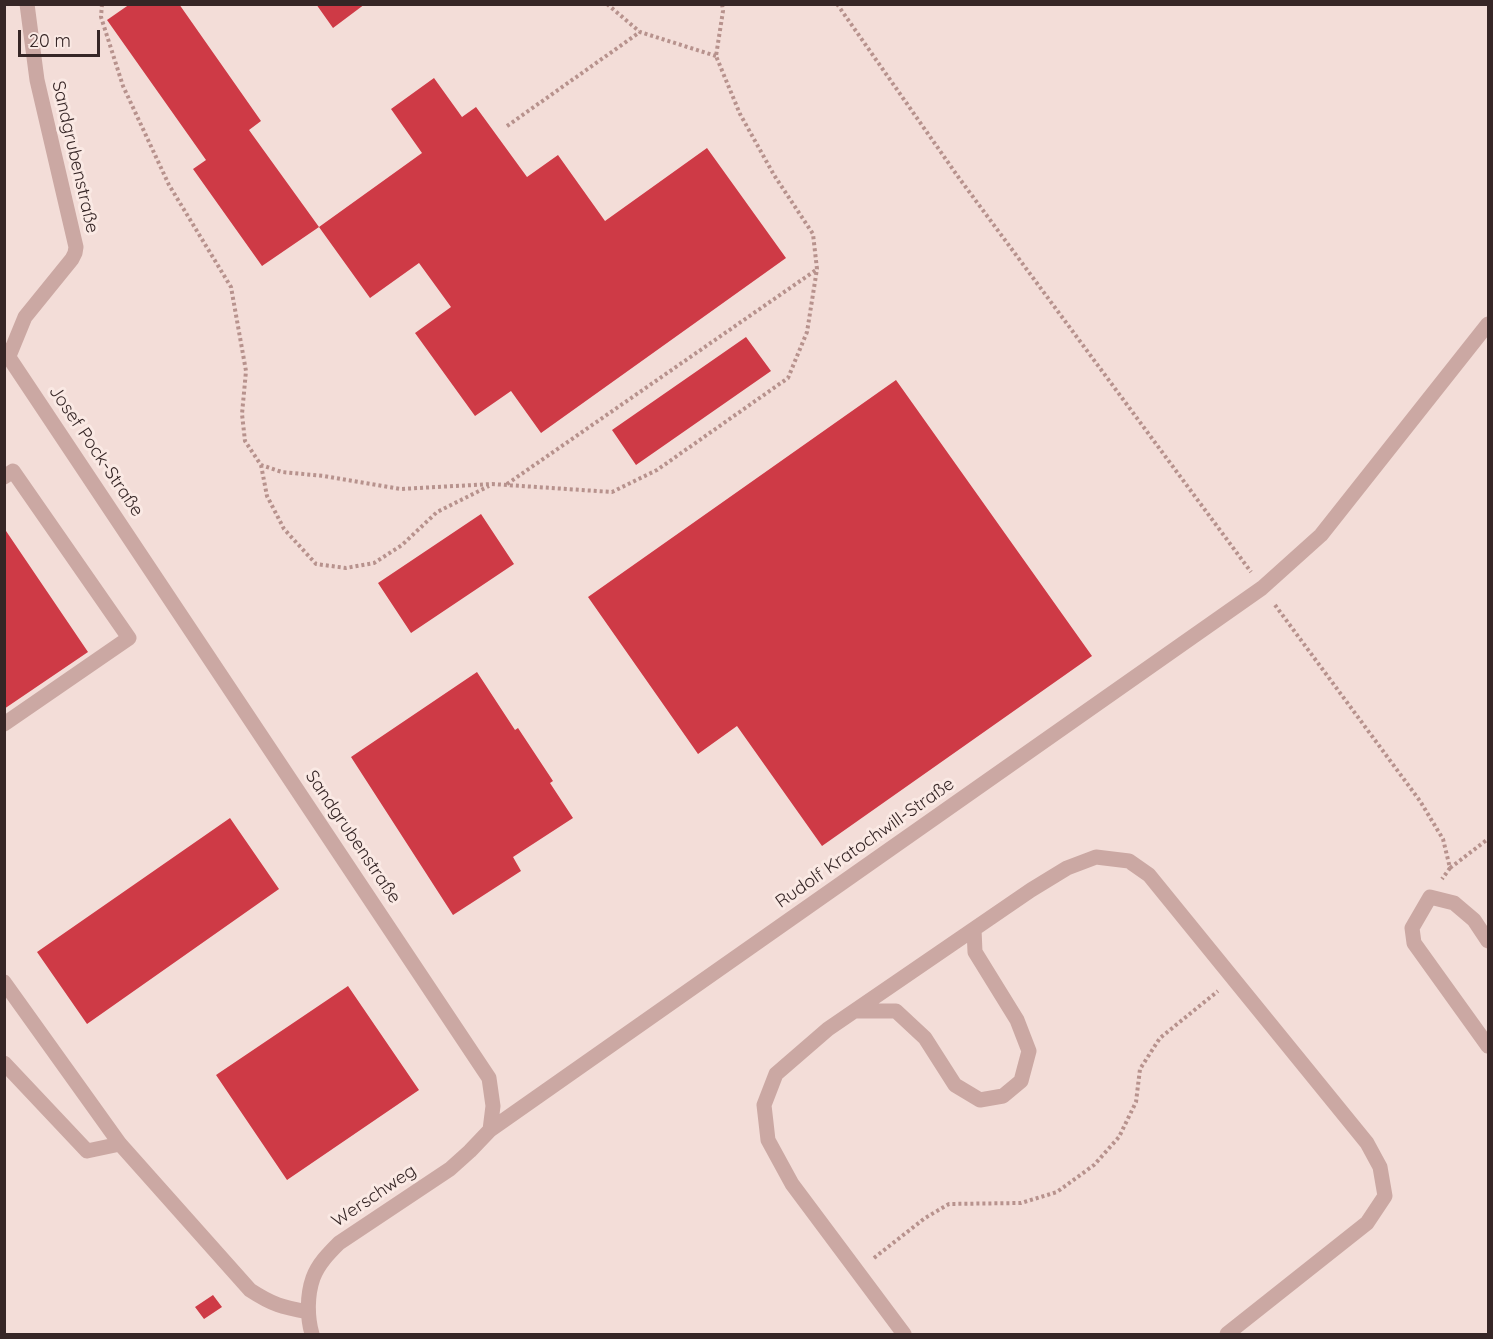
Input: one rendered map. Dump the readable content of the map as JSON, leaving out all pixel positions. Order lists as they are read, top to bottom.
{
  "streets": {
    "street": [
      "Sandgrubenstraße",
      "Josef Pock-Straße",
      "Rudolf Kratochwill-Straße",
      "Werschweg"
    ]
  },
  "crossings": [
    ["Sandgrubenstraße", "Josef Pock-Straße"],
    ["Sandgrubenstraße", "Rudolf Kratochwill-Straße"],
    ["Sandgrubenstraße", "Werschweg"],
    ["Rudolf Kratochwill-Straße", "Werschweg"]
  ],
  "scale_bar": "20 m"
}
